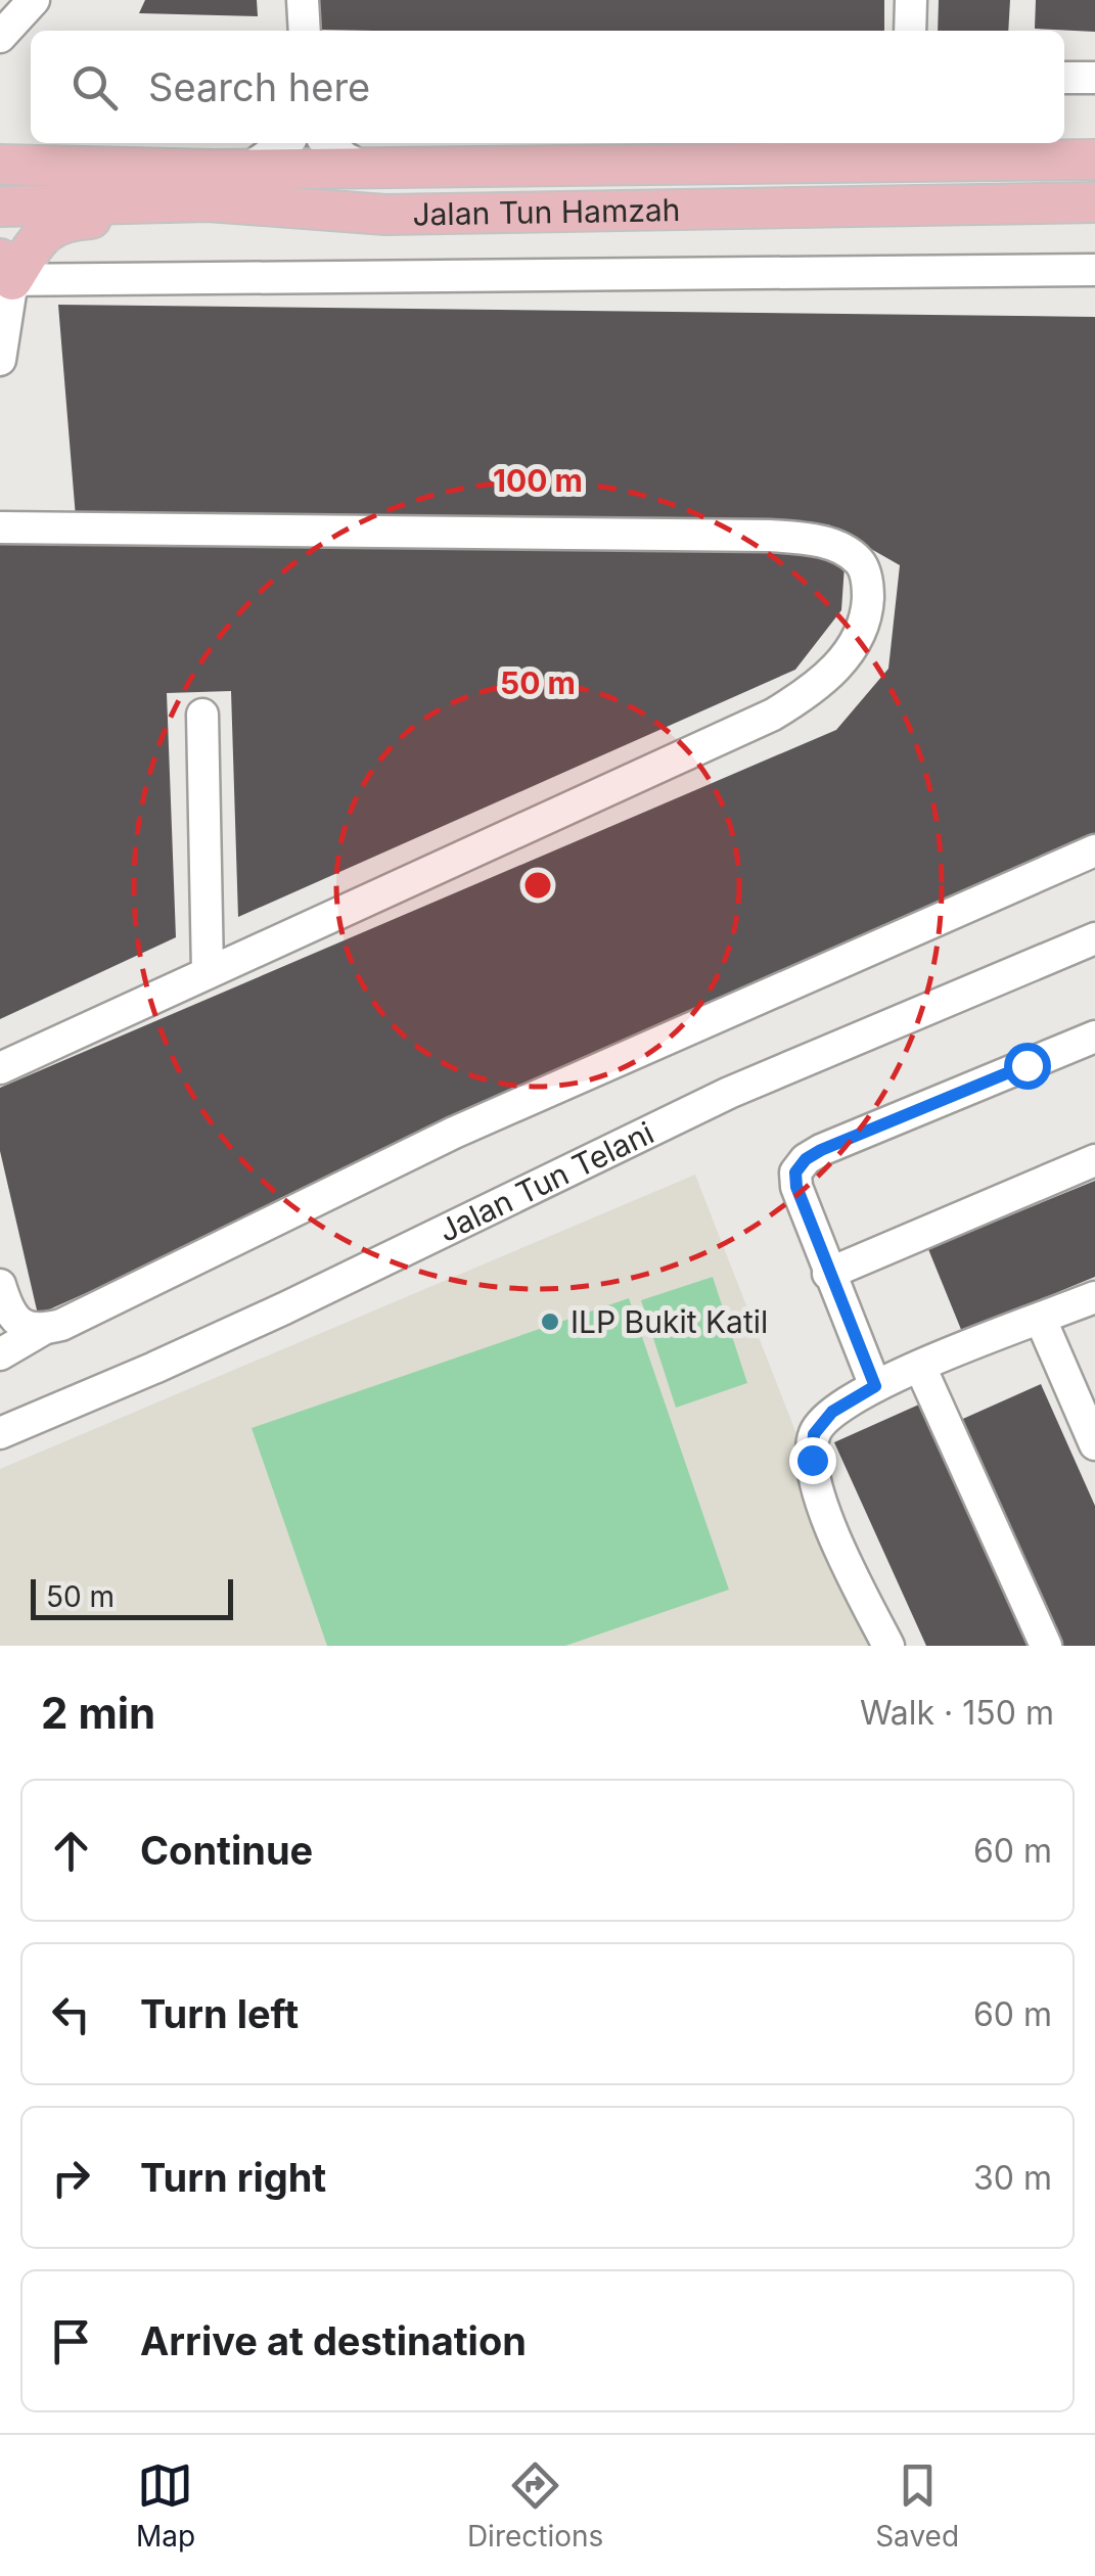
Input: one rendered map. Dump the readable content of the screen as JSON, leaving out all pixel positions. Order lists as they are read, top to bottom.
{
  "streets": {
    "main road": ["Jalan Tun Hamzah"],
    "street": ["Jalan Tun Telani"]
  },
  "places": ["ILP Bukit Katil"],
  "scale_bar": "50 m",
  "page": {
    "search": "Search here",
    "scale": "50 m",
    "heading": ["2 min", "Walk · 150 m"],
    "list": [
      ["Continue", "60 m"],
      ["Turn left", "60 m"],
      ["Turn right", "30 m"],
      "Arrive at destination"
    ],
    "nav": ["Map", "Directions", "Saved"]
  },
  "rings": ["100 m", "50 m"]
}
